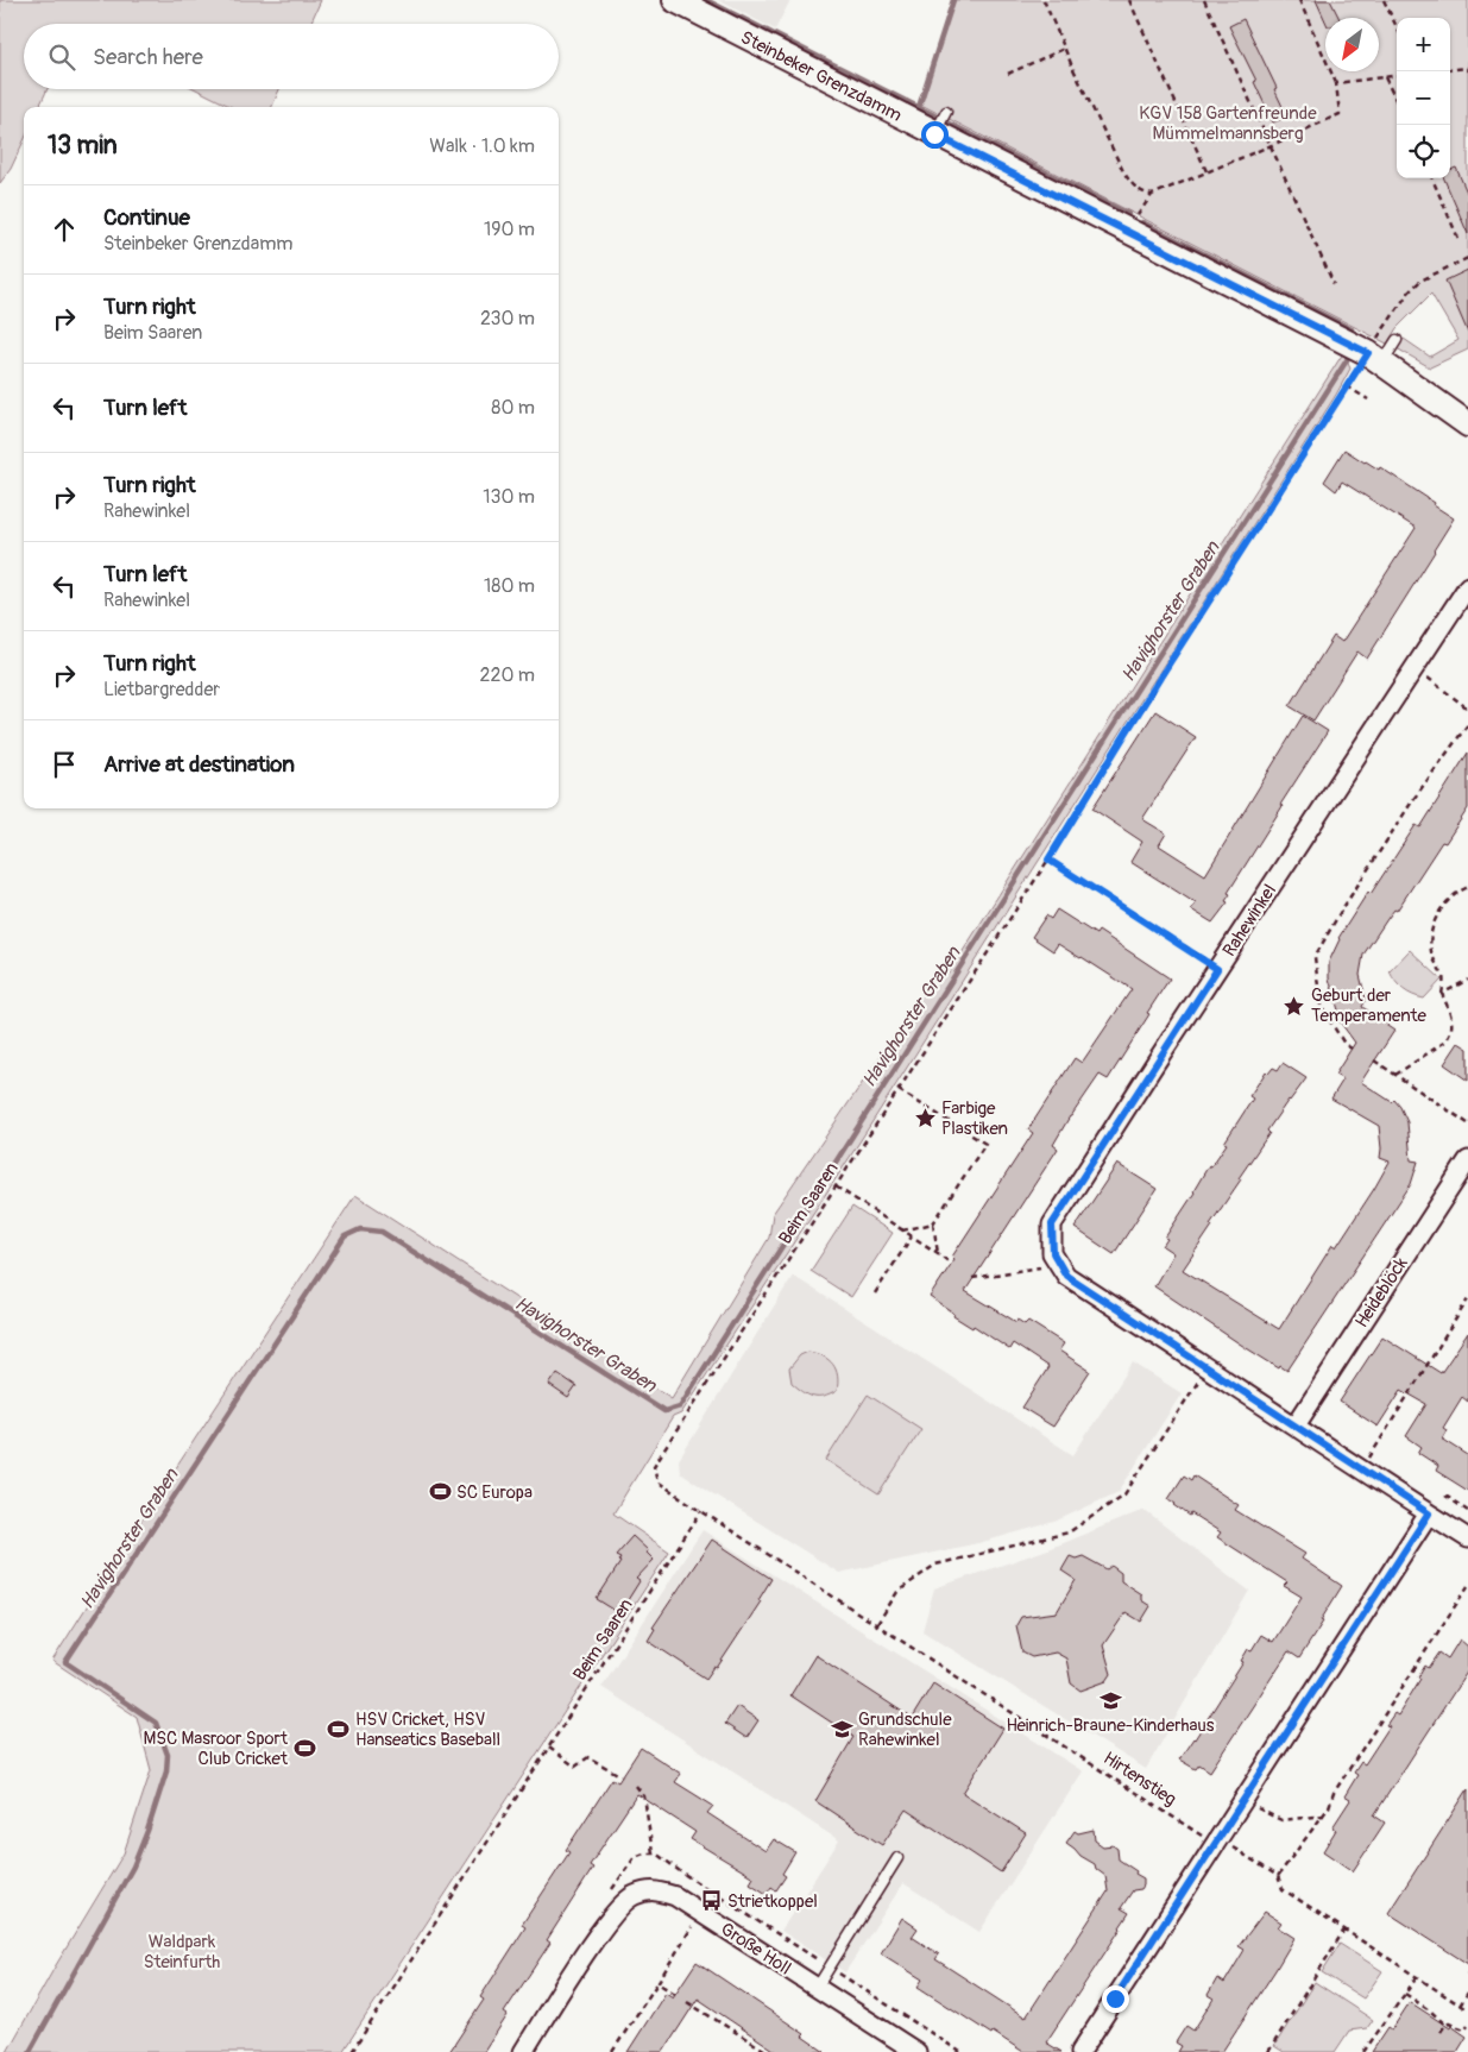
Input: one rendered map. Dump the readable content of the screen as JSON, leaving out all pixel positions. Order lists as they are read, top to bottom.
{
  "streets": {
    "street": [
      "Steinbeker Grenzdamm",
      "Rahewinkel",
      "Heideblöck",
      "Große Holl"
    ],
    "path": ["Beim Saaren", "Hirtenstieg"]
  },
  "crossings": [
    ["Steinbeker Grenzdamm", "Beim Saaren"],
    ["Beim Saaren", "Hirtenstieg"]
  ],
  "water": ["Havighorster Graben"],
  "parks": ["KGV 158 Gartenfreunde Mümmelmannsberg", "Waldpark Steinfurth"],
  "places": {
    "place": ["Geburt der Temperamente", "Farbige Plastiken"],
    "sports": ["SC Europa", "HSV Cricket, HSV Hanseatics Baseball", "MSC Masroor Sport Club Cricket"],
    "school or university": ["Heinrich-Braune-Kinderhaus", "Grundschule Rahewinkel"],
    "bus stop": ["Strietkoppel"]
  },
  "north": "bottom left",
  "page": {
    "map_buttons": ["+", "−"],
    "search": "Search here",
    "heading": ["13 min", "Walk · 1.0 km"],
    "list": [
      ["Continue", "Steinbeker Grenzdamm", "190 m"],
      ["Turn right", "Beim Saaren", "230 m"],
      ["Turn left", "80 m"],
      ["Turn right", "Rahewinkel", "130 m"],
      ["Turn left", "Rahewinkel", "180 m"],
      ["Turn right", "Lietbargredder", "220 m"],
      "Arrive at destination"
    ]
  }
}
